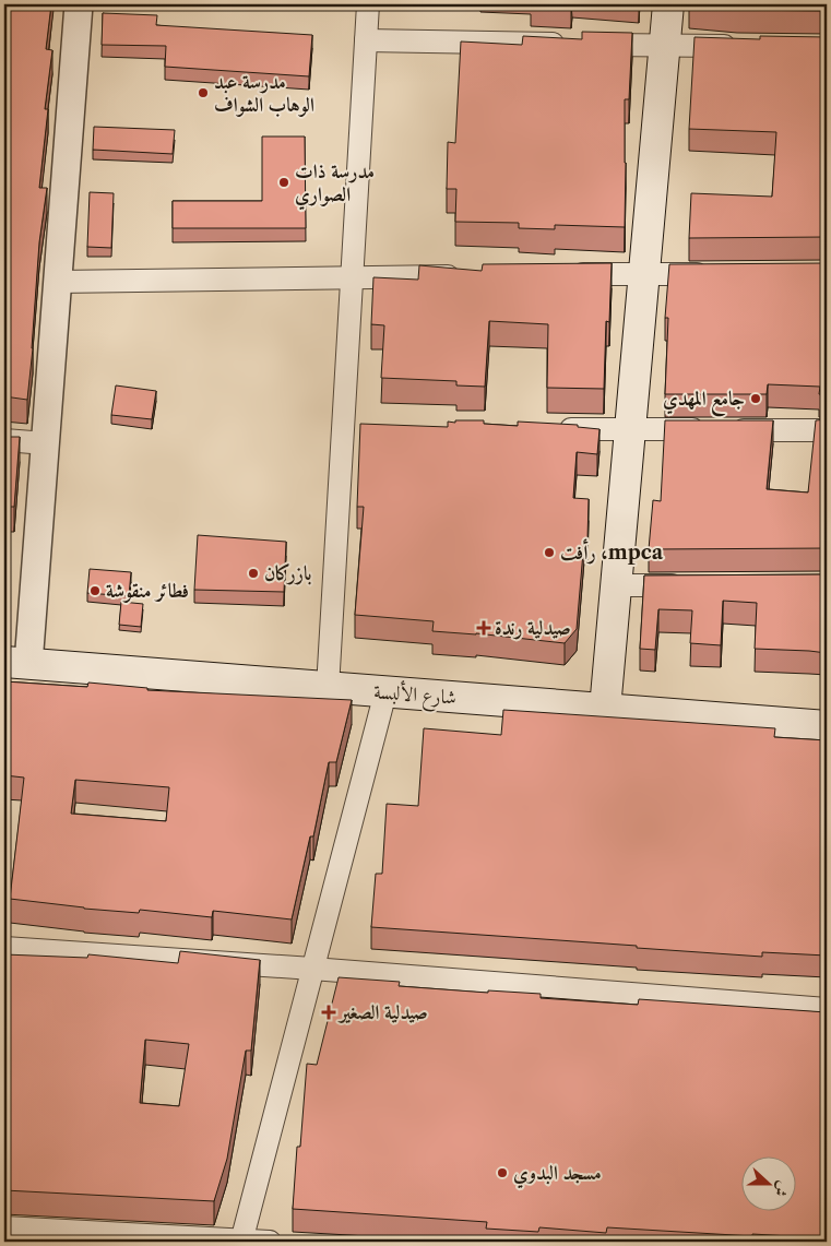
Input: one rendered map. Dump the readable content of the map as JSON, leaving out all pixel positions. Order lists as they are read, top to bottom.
{
  "streets": {
    "main road": ["شارع الألبسة"]
  },
  "places": {
    "other": [
      "مدرسة عبد الوهاب الشواف",
      "مدرسة ذات الصواري",
      "جامع المهدي",
      "رأفت ،mpca",
      "بازركان",
      "فطائر منقوشة",
      "مسجد البدوي"
    ],
    "health": ["صيدلية رندة", "صيدلية الصغير"]
  },
  "north": "right"
}
